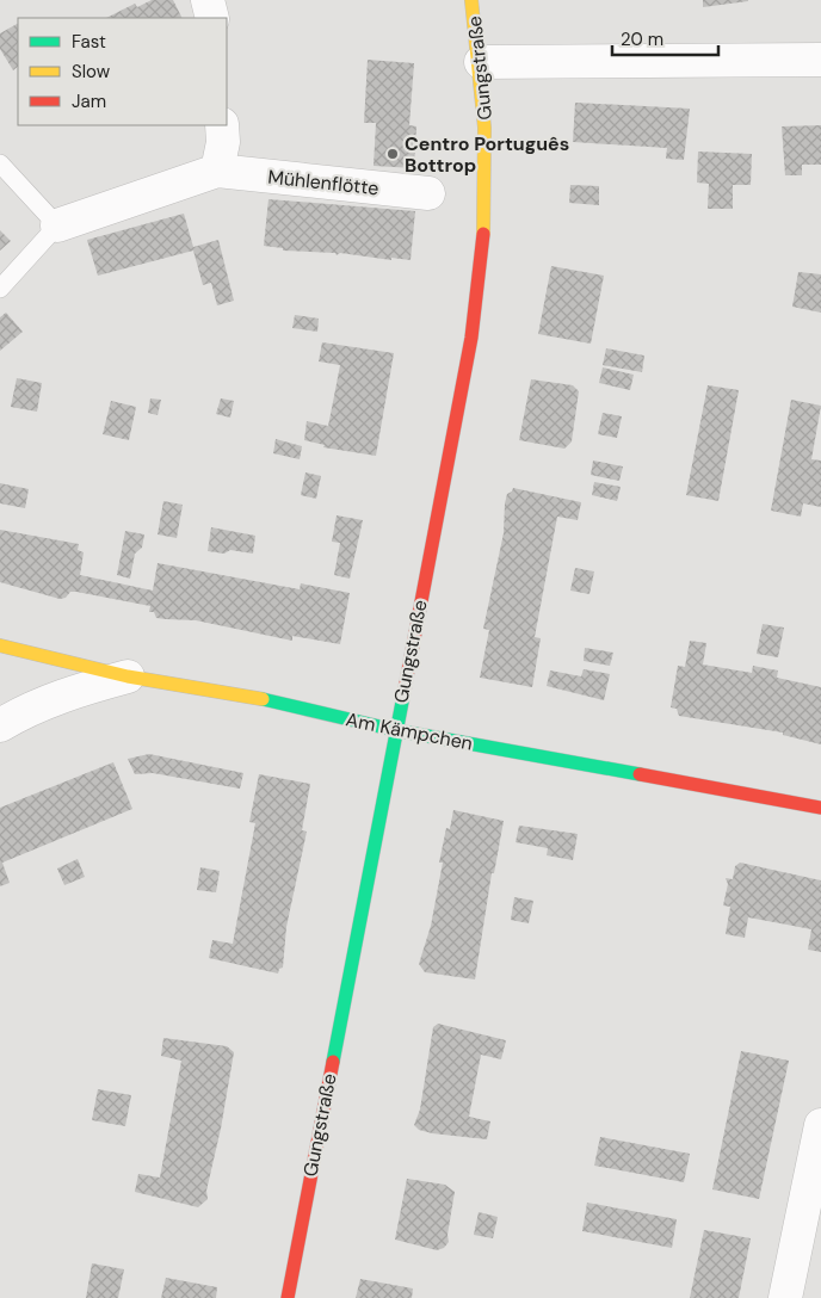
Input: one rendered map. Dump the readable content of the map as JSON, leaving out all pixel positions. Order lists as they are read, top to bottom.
{
  "streets": {
    "street": ["Gungstraße", "Mühlenflötte", "Am Kämpchen"]
  },
  "crossings": [
    ["Gungstraße", "Am Kämpchen"]
  ],
  "places": ["Centro Português Bottrop"],
  "legend": ["Fast", "Slow", "Jam"],
  "scale_bar": "20 m"
}
